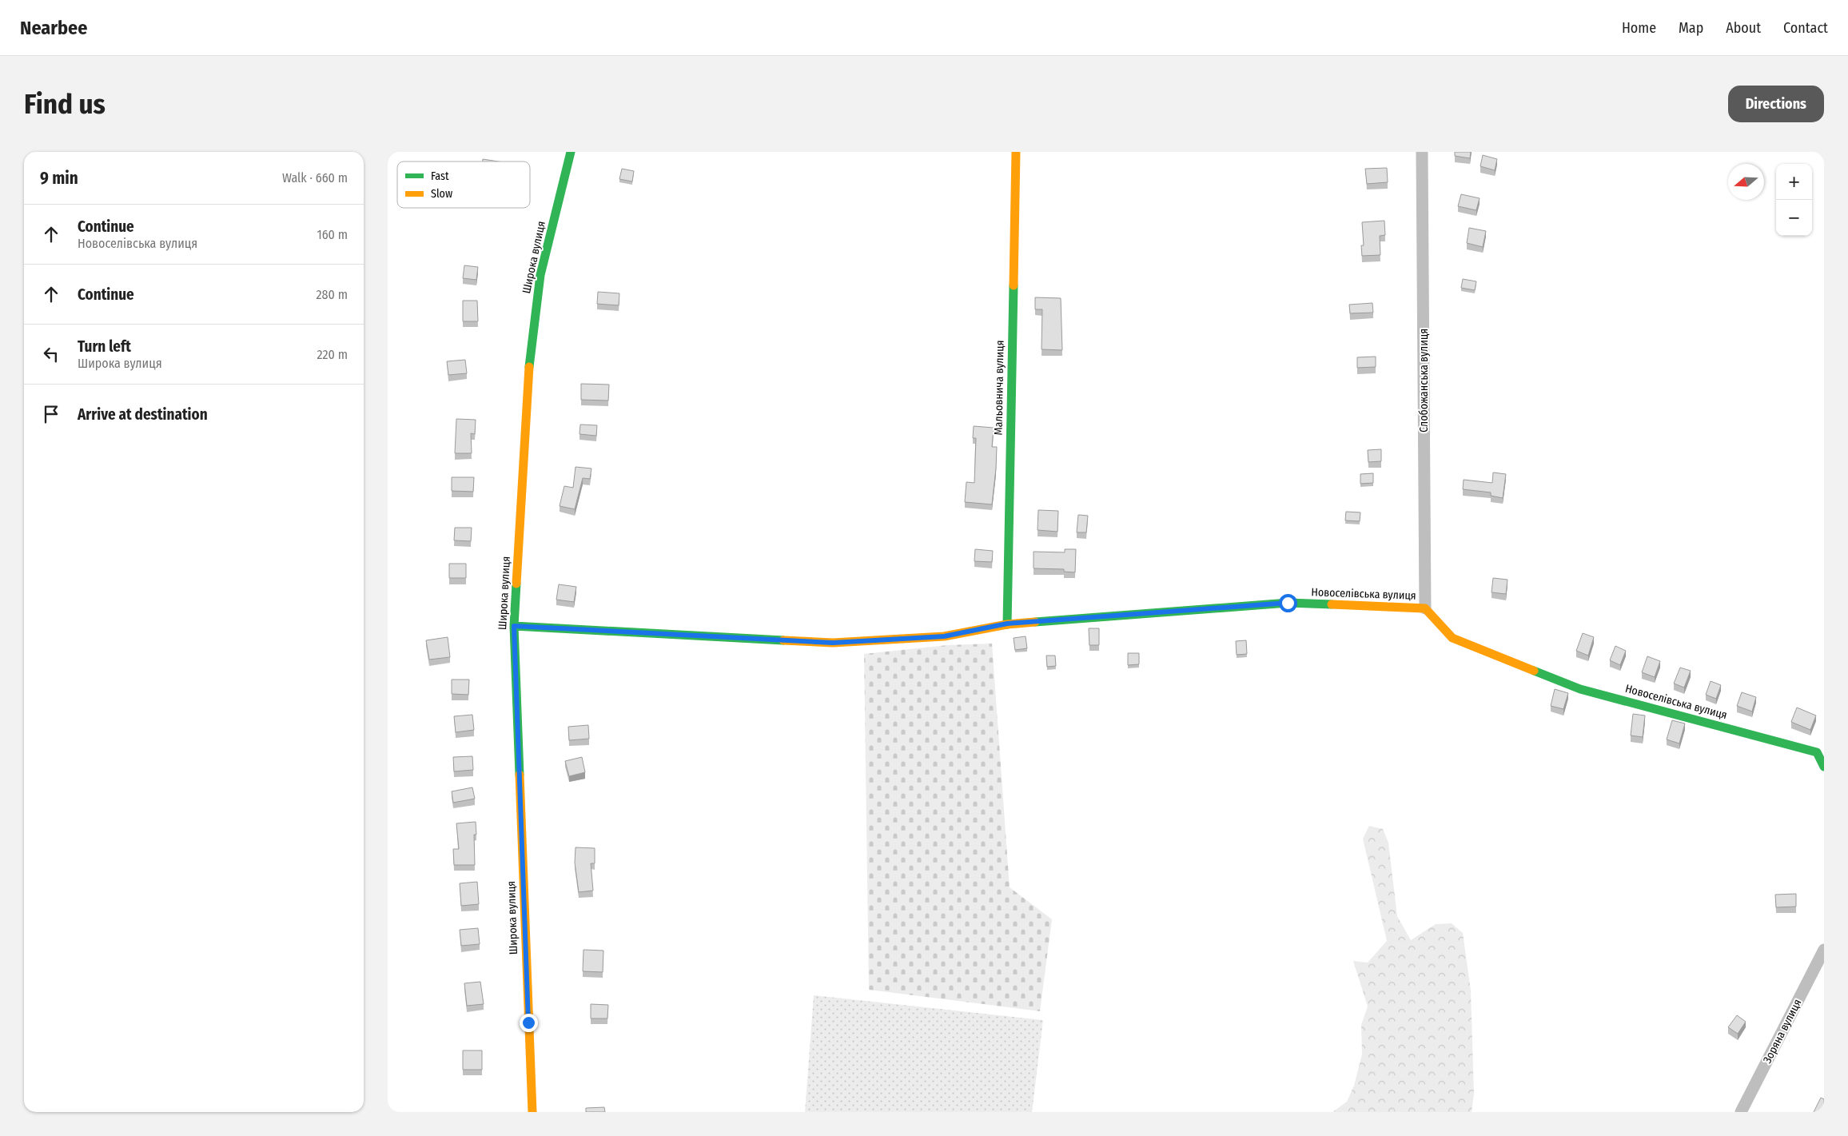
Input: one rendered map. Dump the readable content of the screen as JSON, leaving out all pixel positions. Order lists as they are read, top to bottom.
{
  "streets": {
    "street": [
      "Широка вулиця",
      "Слобожанська вулиця",
      "Мальовнича вулиця",
      "Новоселівська вулиця",
      "Зоряна вулиця"
    ]
  },
  "crossings": [
    ["Широка вулиця", "Новоселівська вулиця"],
    ["Слобожанська вулиця", "Новоселівська вулиця"],
    ["Мальовнича вулиця", "Новоселівська вулиця"]
  ],
  "legend": ["Fast", "Slow"],
  "north": "left",
  "page": {
    "header": "Nearbee",
    "nav": [
      "Home",
      "Map",
      "About",
      "Contact"
    ],
    "buttons": "Directions",
    "title": "Find us",
    "heading": ["9 min", "Walk · 660 m"],
    "map_buttons": ["+", "−"],
    "list": [
      ["Continue", "Новоселівська вулиця", "160 m"],
      ["Continue", "280 m"],
      ["Turn left", "Широка вулиця", "220 m"],
      "Arrive at destination"
    ]
  }
}
